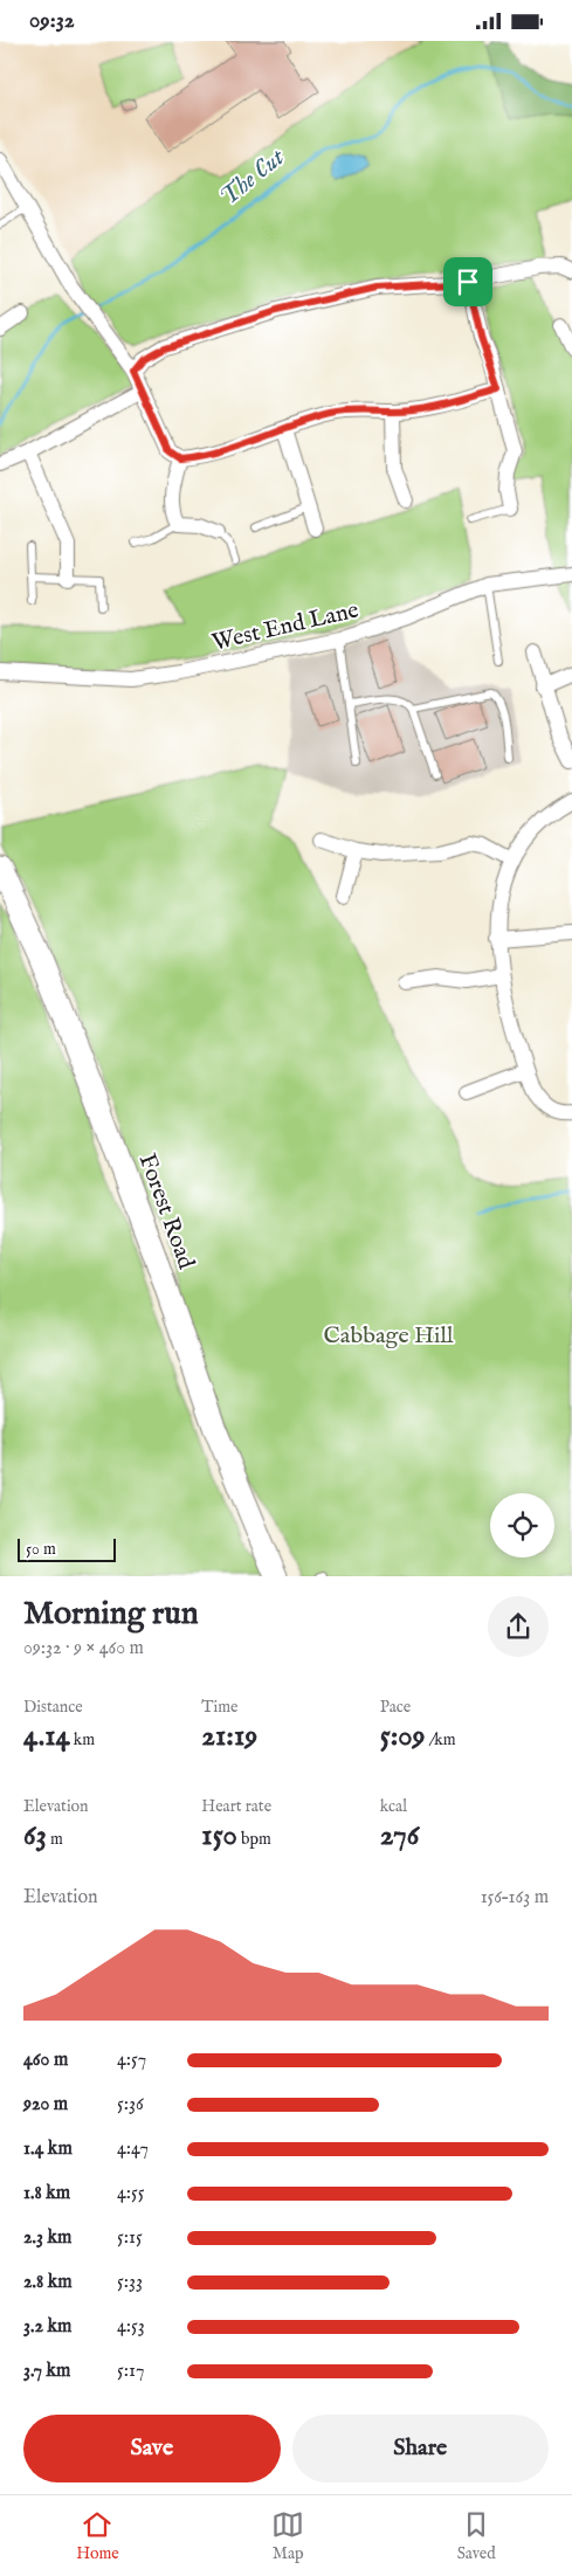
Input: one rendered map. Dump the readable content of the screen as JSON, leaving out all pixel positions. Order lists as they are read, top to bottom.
{
  "streets": {
    "main road": ["Forest Road"],
    "street": ["West End Lane"]
  },
  "water": ["The Cut"],
  "parks": ["Cabbage Hill"],
  "scale_bar": "50 m",
  "page": {
    "status": "09:32",
    "scale": "50 m",
    "heading": ["Morning run", "09:32 · 9 × 460 m"],
    "stats": [
      ["Distance", "4.14 km"],
      ["Time", "21:19"],
      ["Pace", "5:09 /km"],
      ["Elevation", "63 m"],
      ["Heart rate", "150 bpm"],
      ["kcal", "276"]
    ],
    "chart": ["Elevation", "156–163 m"],
    "list": [
      {
        "name": "460 m",
        "note": "4:57"
      },
      {
        "name": "920 m",
        "note": "5:36"
      },
      {
        "name": "1.4 km",
        "note": "4:47"
      },
      {
        "name": "1.8 km",
        "note": "4:55"
      },
      {
        "name": "2.3 km",
        "note": "5:15"
      },
      {
        "name": "2.8 km",
        "note": "5:33"
      },
      {
        "name": "3.2 km",
        "note": "4:53"
      },
      {
        "name": "3.7 km",
        "note": "5:17"
      }
    ],
    "buttons": ["Save", "Share"],
    "tabs": ["Home", "Map", "Saved"]
  }
}
